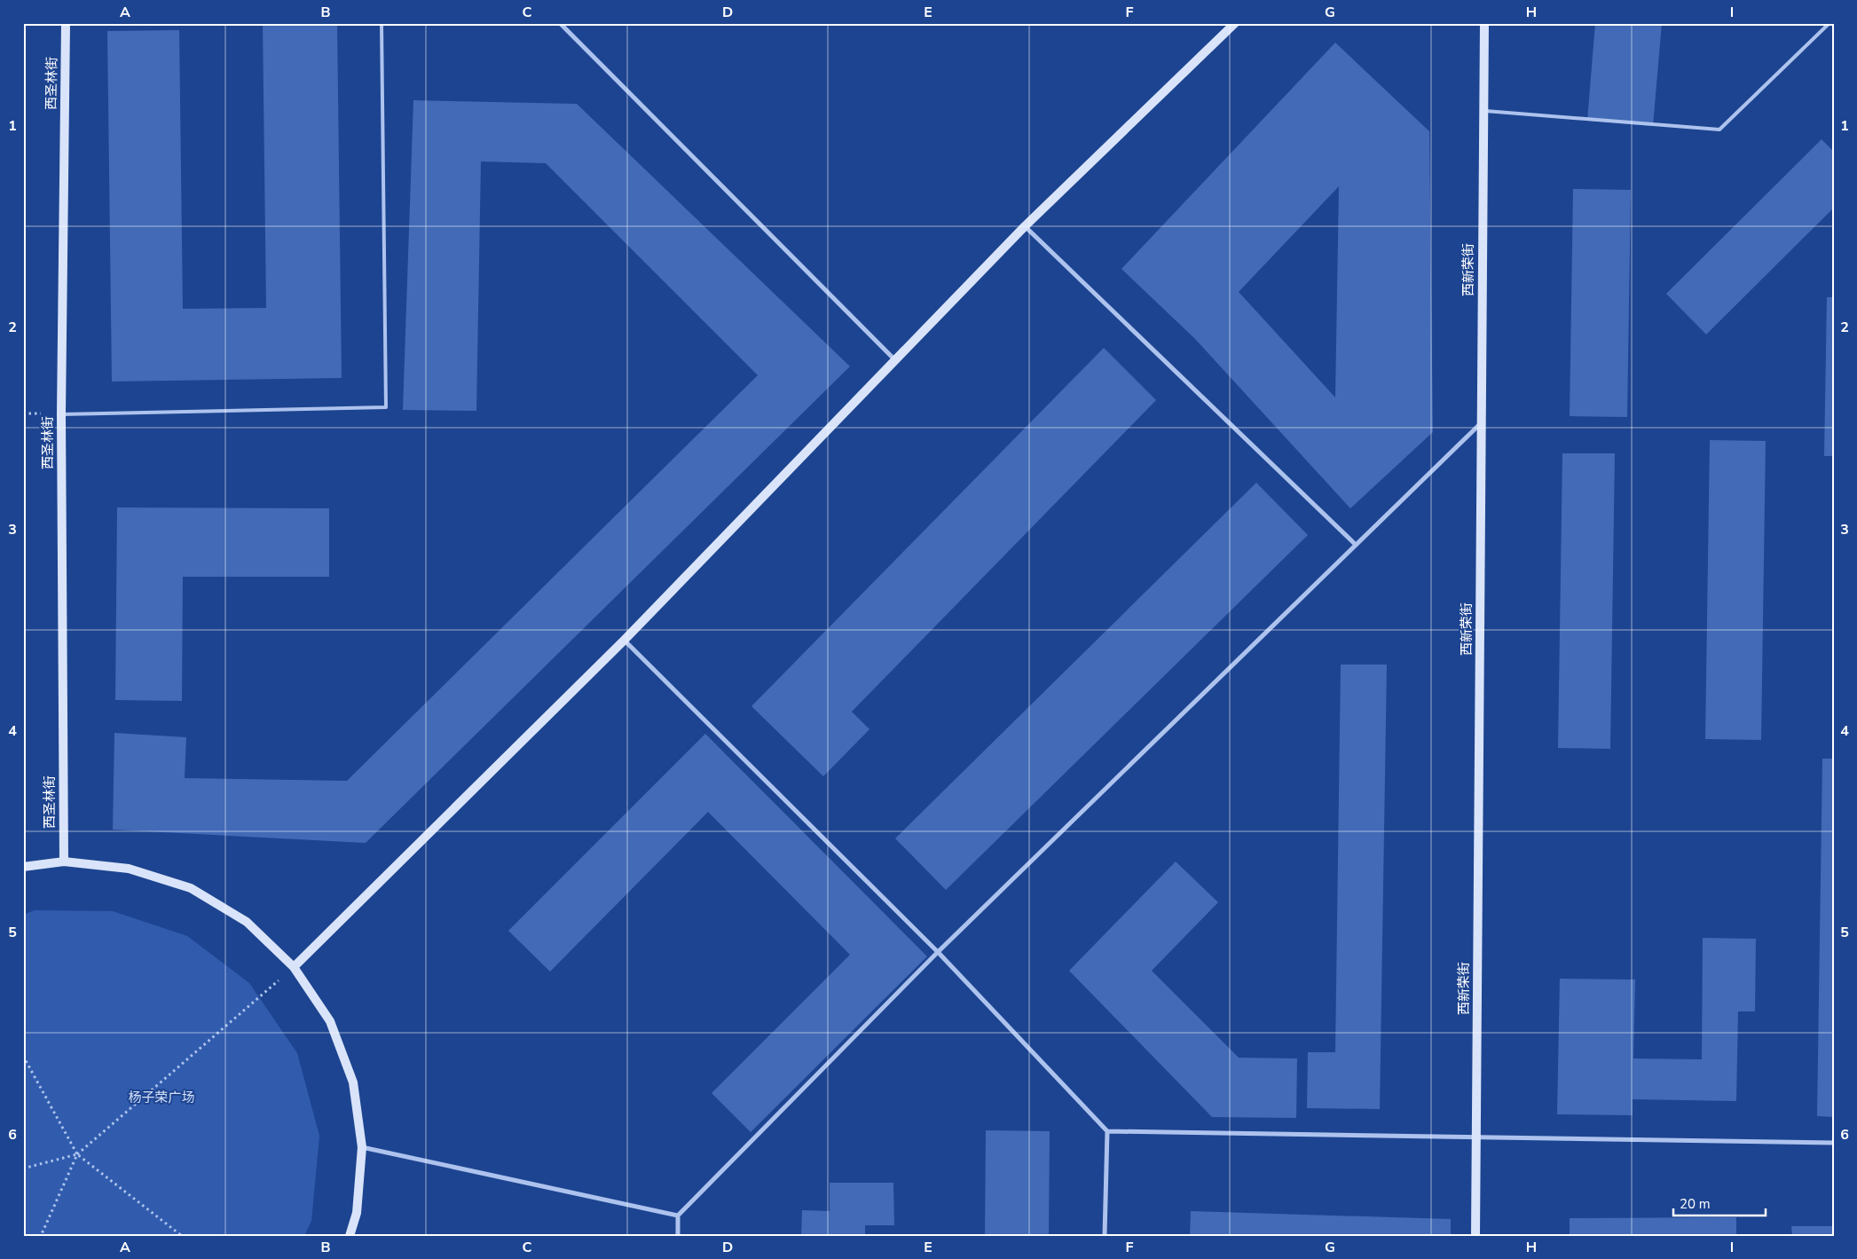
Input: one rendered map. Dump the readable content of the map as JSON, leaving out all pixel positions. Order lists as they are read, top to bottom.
{
  "streets": {
    "street": ["西圣林街", "西新荣街"]
  },
  "parks": ["杨子荣广场"],
  "scale_bar": "20 m",
  "grid": {
    "columns": [
      "A",
      "B",
      "C",
      "D",
      "E",
      "F",
      "G",
      "H",
      "I"
    ],
    "rows": [
      "1",
      "2",
      "3",
      "4",
      "5",
      "6"
    ]
  }
}
